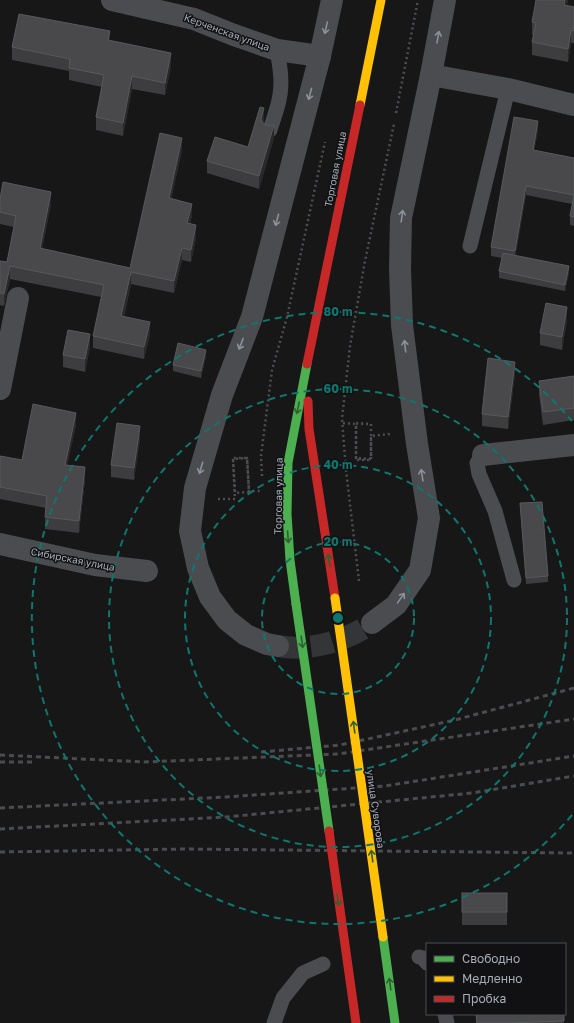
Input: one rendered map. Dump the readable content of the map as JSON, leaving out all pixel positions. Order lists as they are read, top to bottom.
{
  "streets": {
    "main road": ["Торговая улица", "улица Суворова"],
    "street": ["Керченская улица", "Сибирская улица"]
  },
  "crossings": [
    ["Торговая улица", "улица Суворова"]
  ],
  "one_way": ["улица Суворова"],
  "legend": ["Свободно", "Медленно", "Пробка"],
  "rings": [
    "80 m",
    "60 m",
    "40 m",
    "20 m"
  ]
}
